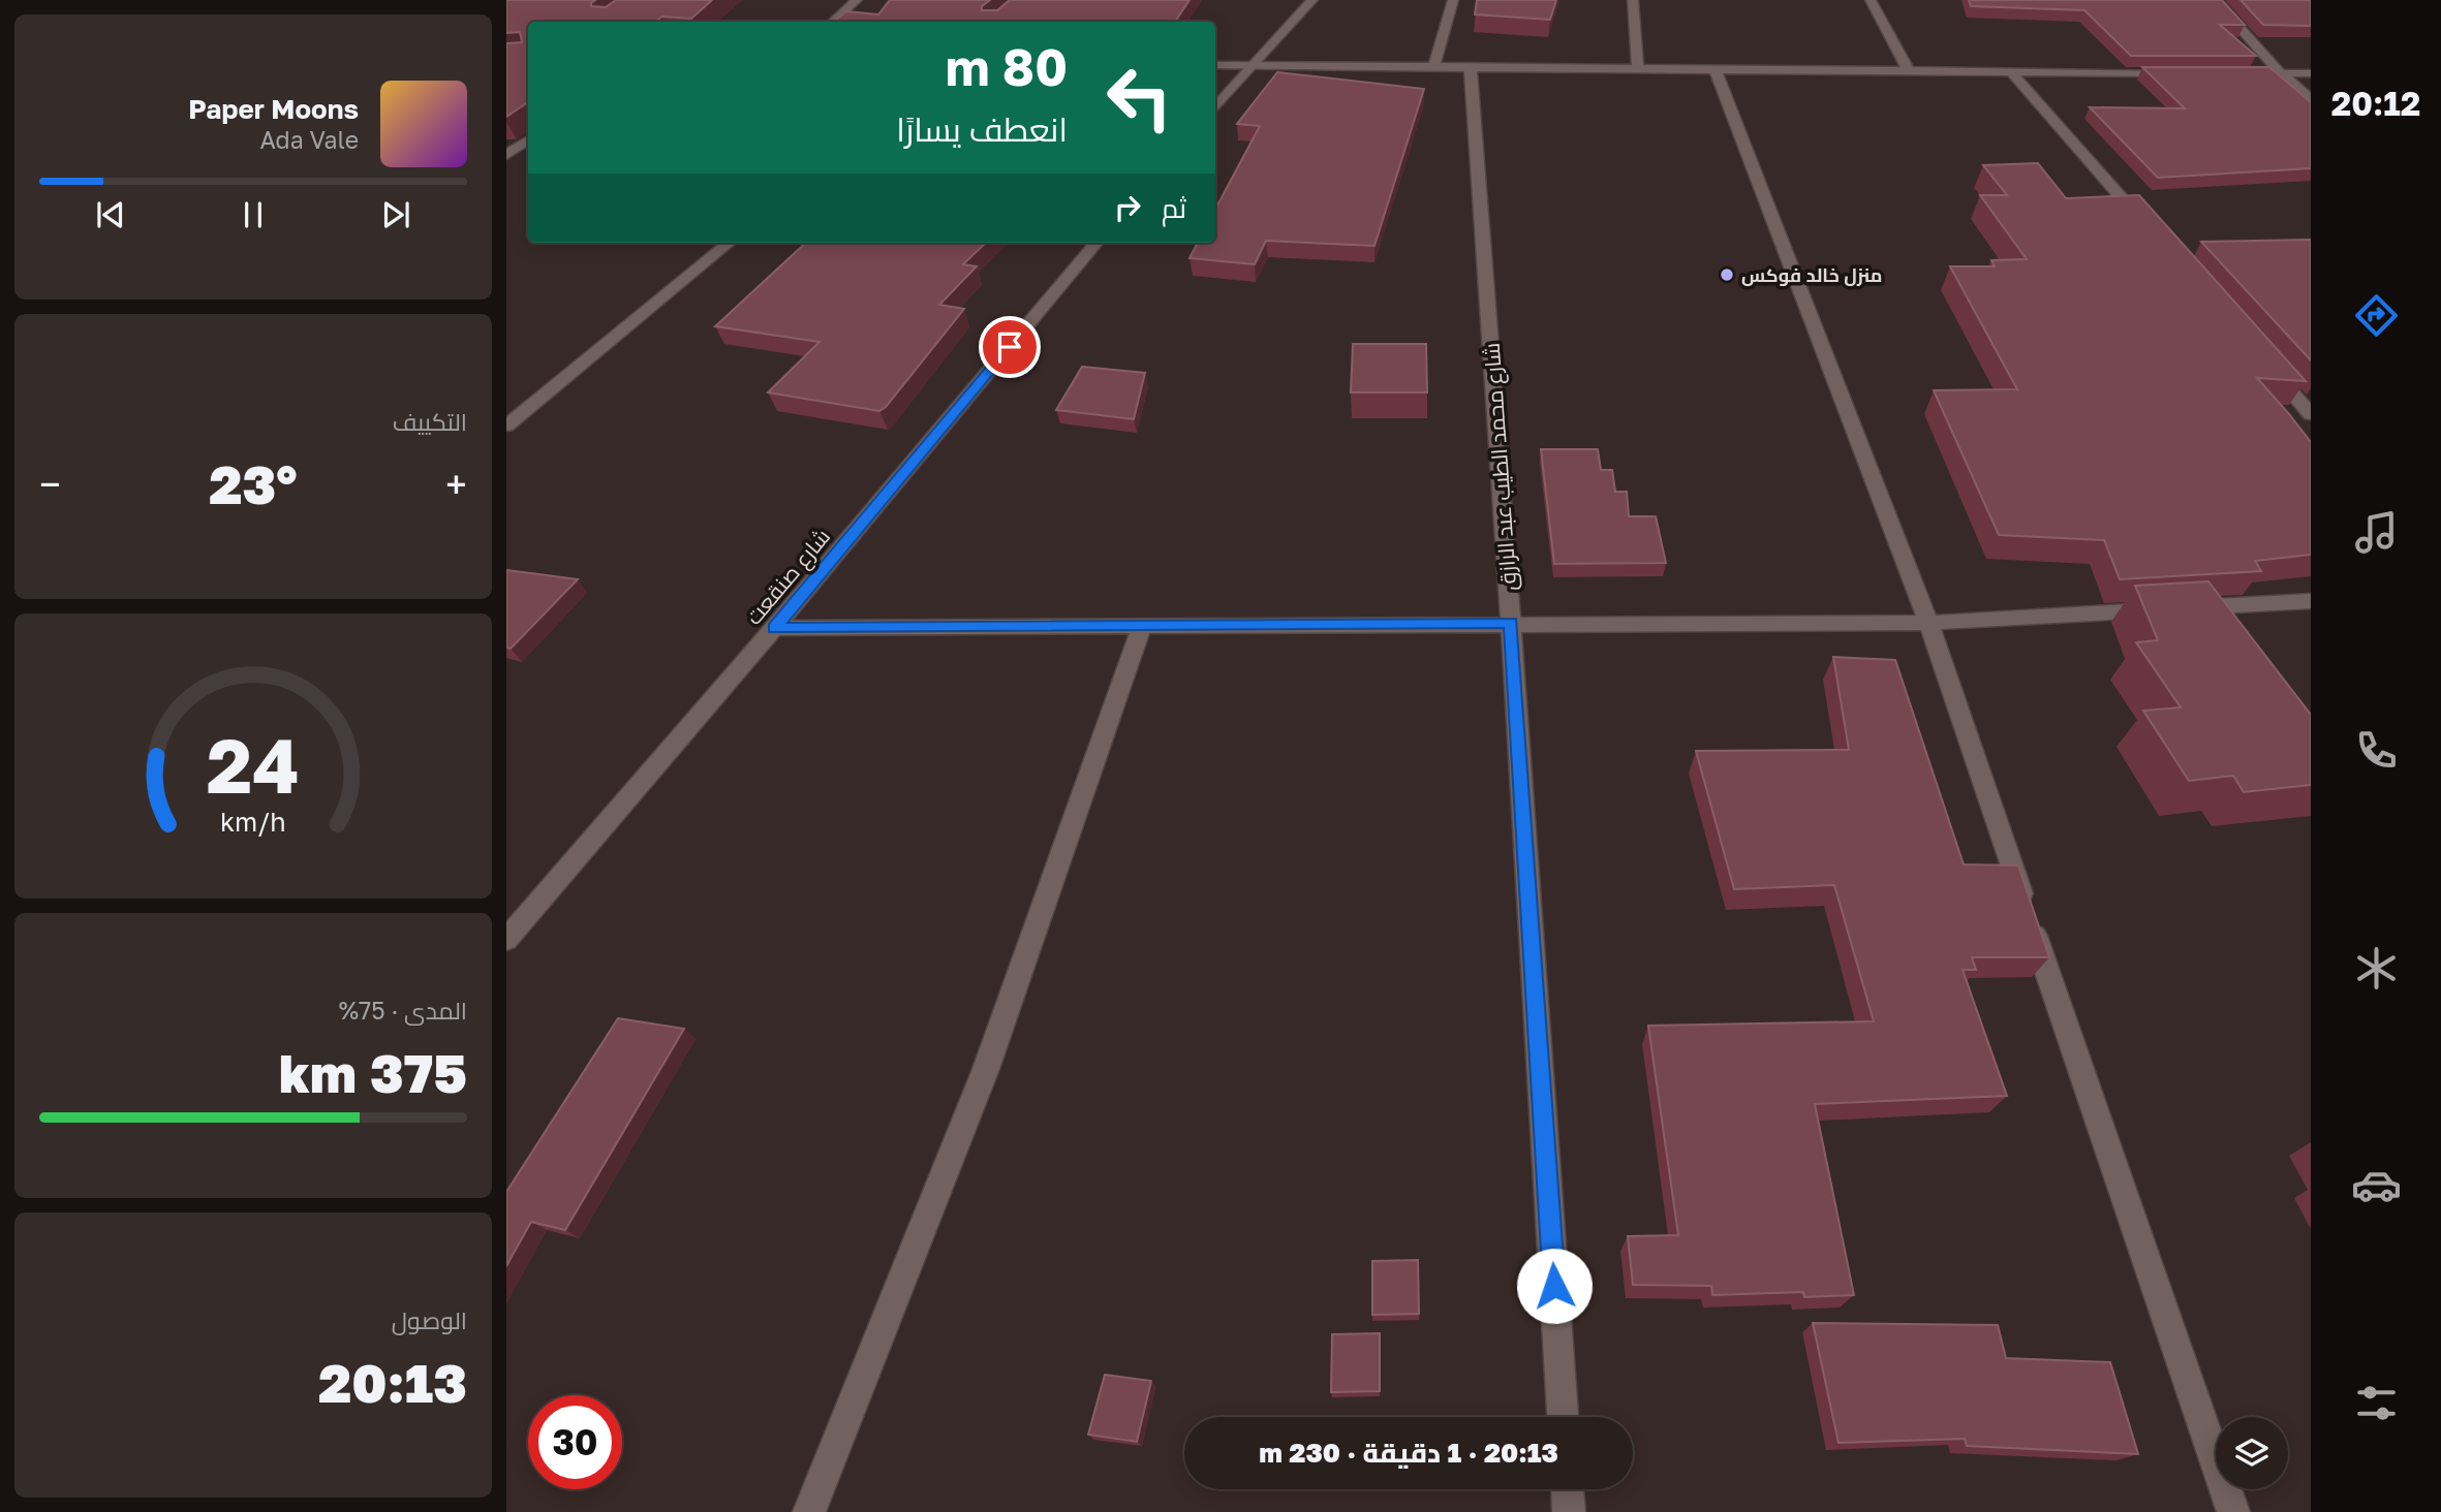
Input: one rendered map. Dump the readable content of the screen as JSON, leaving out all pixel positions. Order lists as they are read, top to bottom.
{
  "streets": {
    "street": ["شارع محمد الطيب عبد الرازق", "شارع صنقعت"]
  },
  "places": ["منزل خالد فوكس"],
  "page": {
    "tabs": "20:12",
    "turn": ["80 m", "انعطف يسارًا"],
    "song": ["Paper Moons", "Ada Vale"],
    "then": "ثم",
    "tile": [
      "التكييف",
      ["المدى · 75%", "375 km"],
      ["الوصول", "20:13"]
    ],
    "heat": ["−", "23°", "+"],
    "limit": "30",
    "trip": "20:13 · 1 دقيقة · 230 m",
    "gauge": ["24", "km/h"]
  }
}
